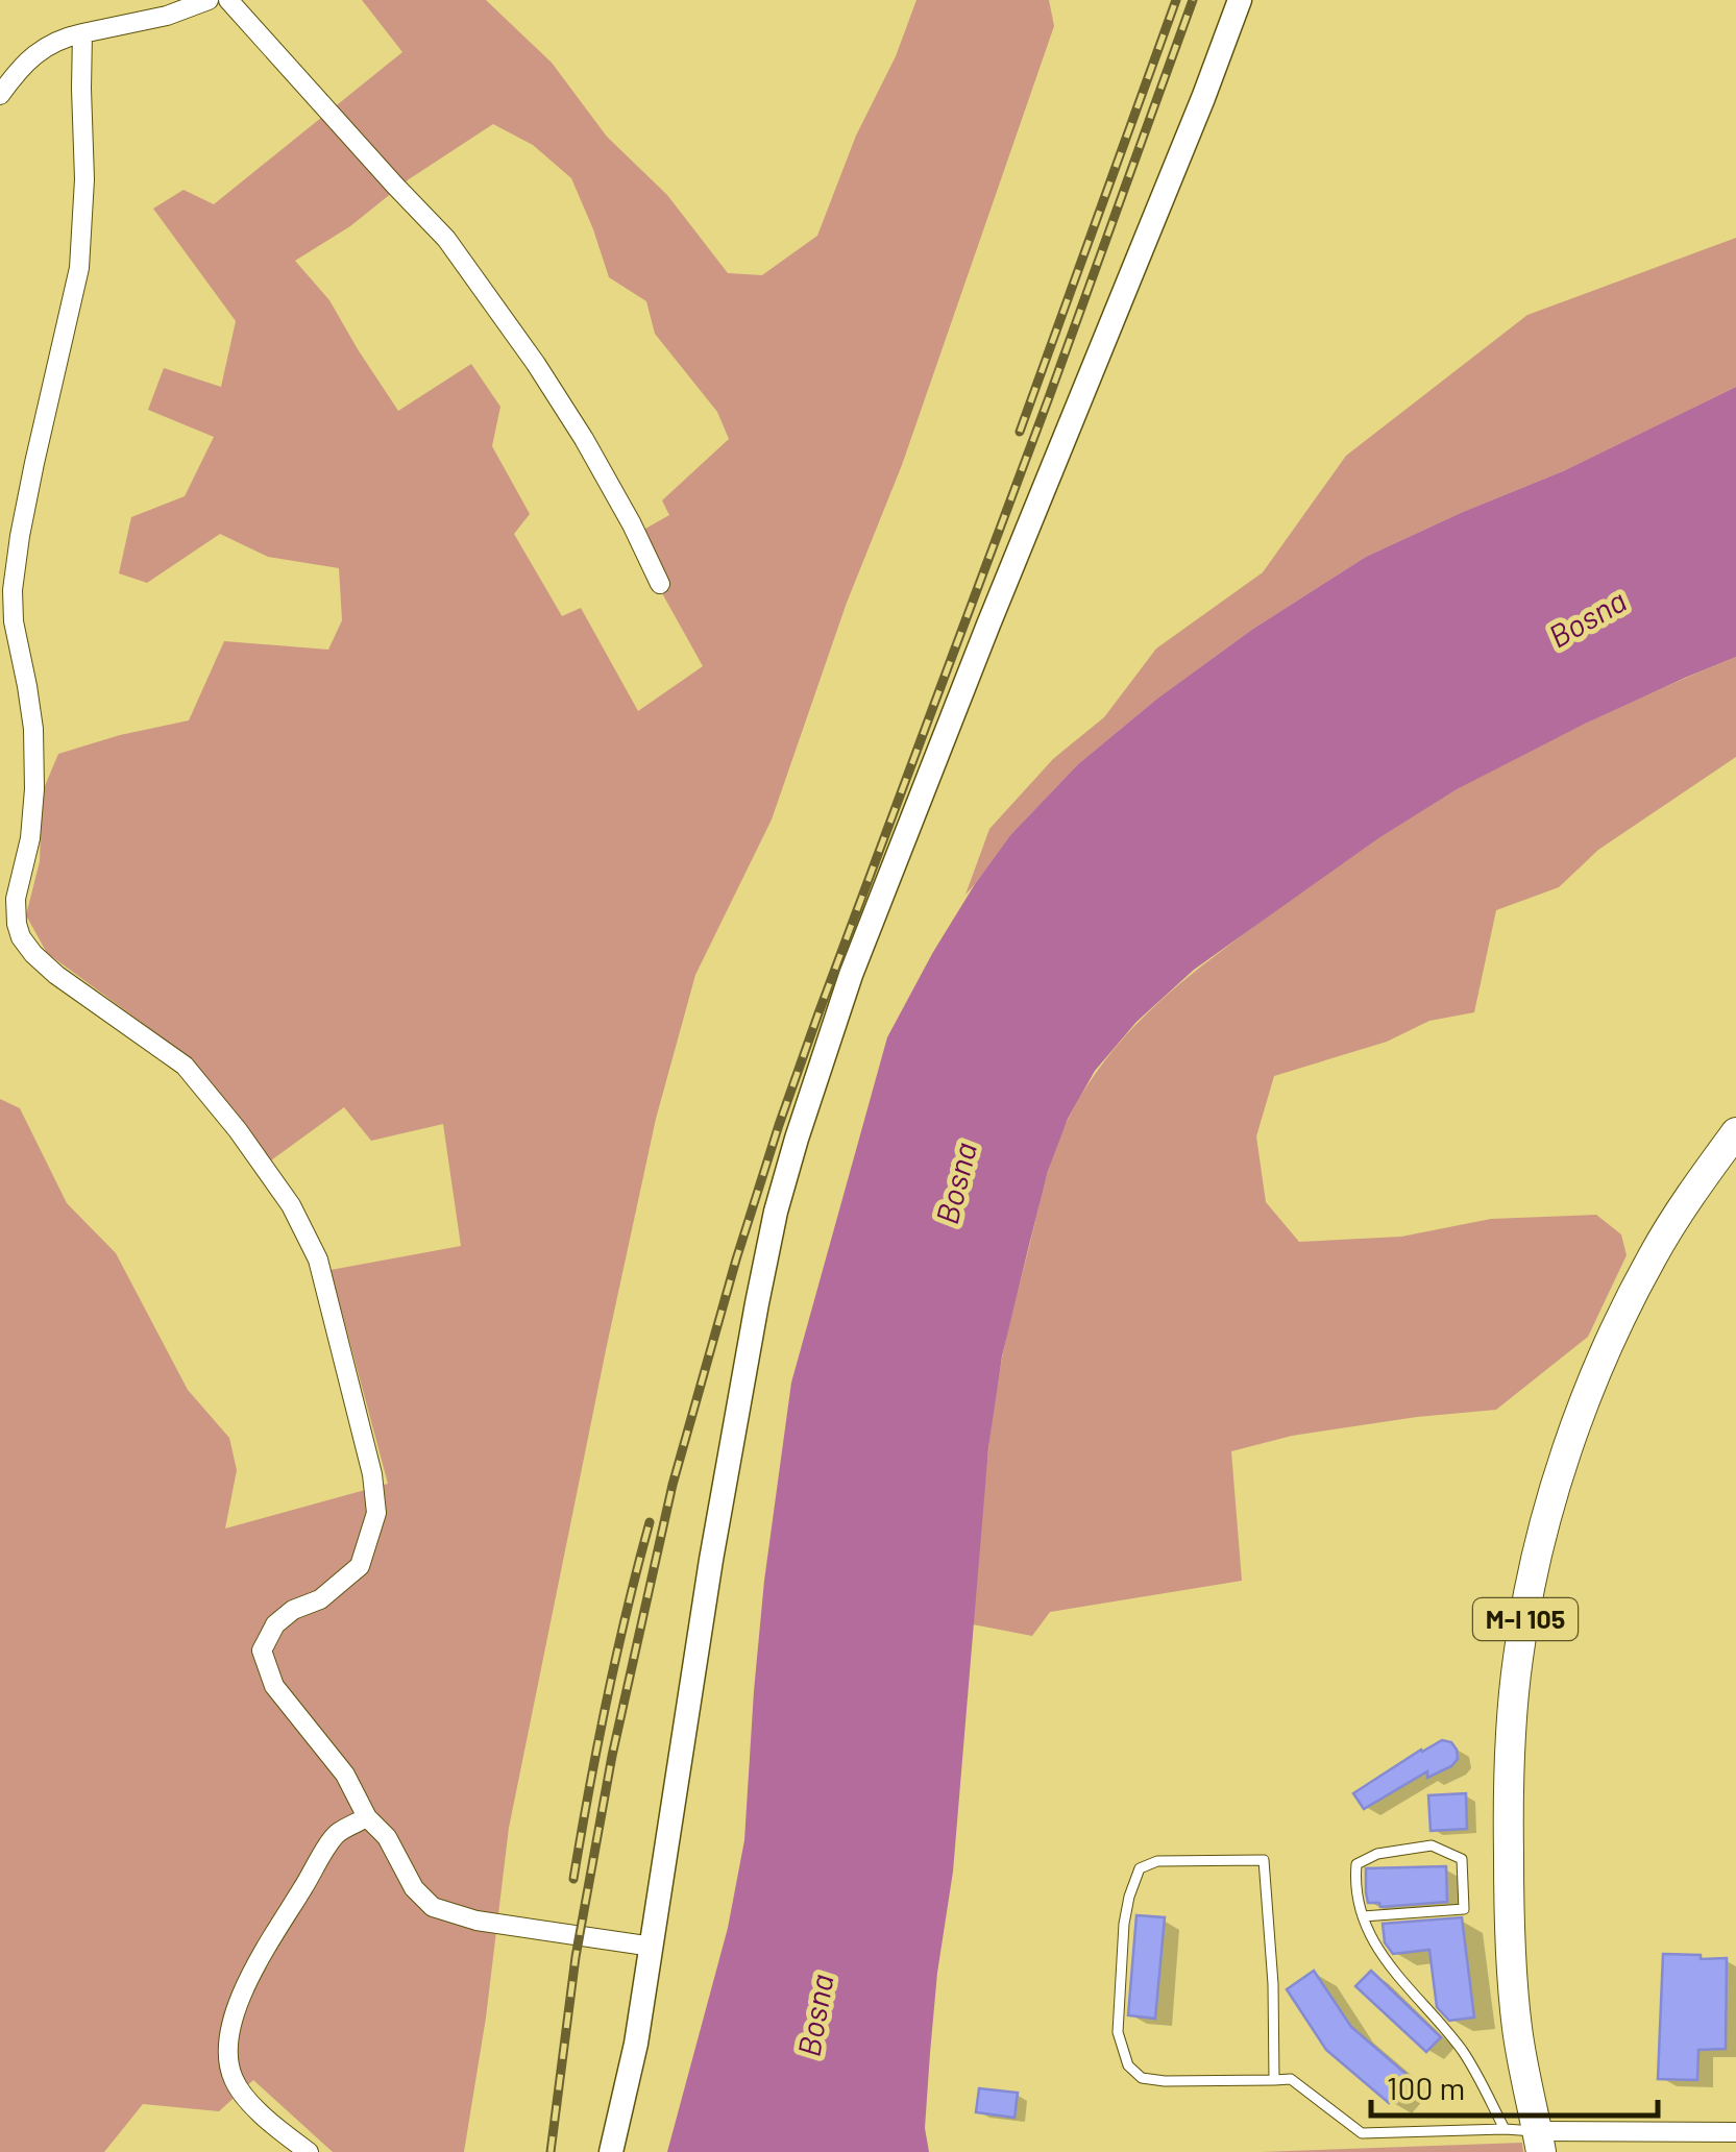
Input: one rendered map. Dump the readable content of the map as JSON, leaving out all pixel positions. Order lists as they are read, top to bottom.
{
  "streets": {
    "main road": ["M-I 105"]
  },
  "water": ["Bosna"],
  "scale_bar": "100 m"
}
